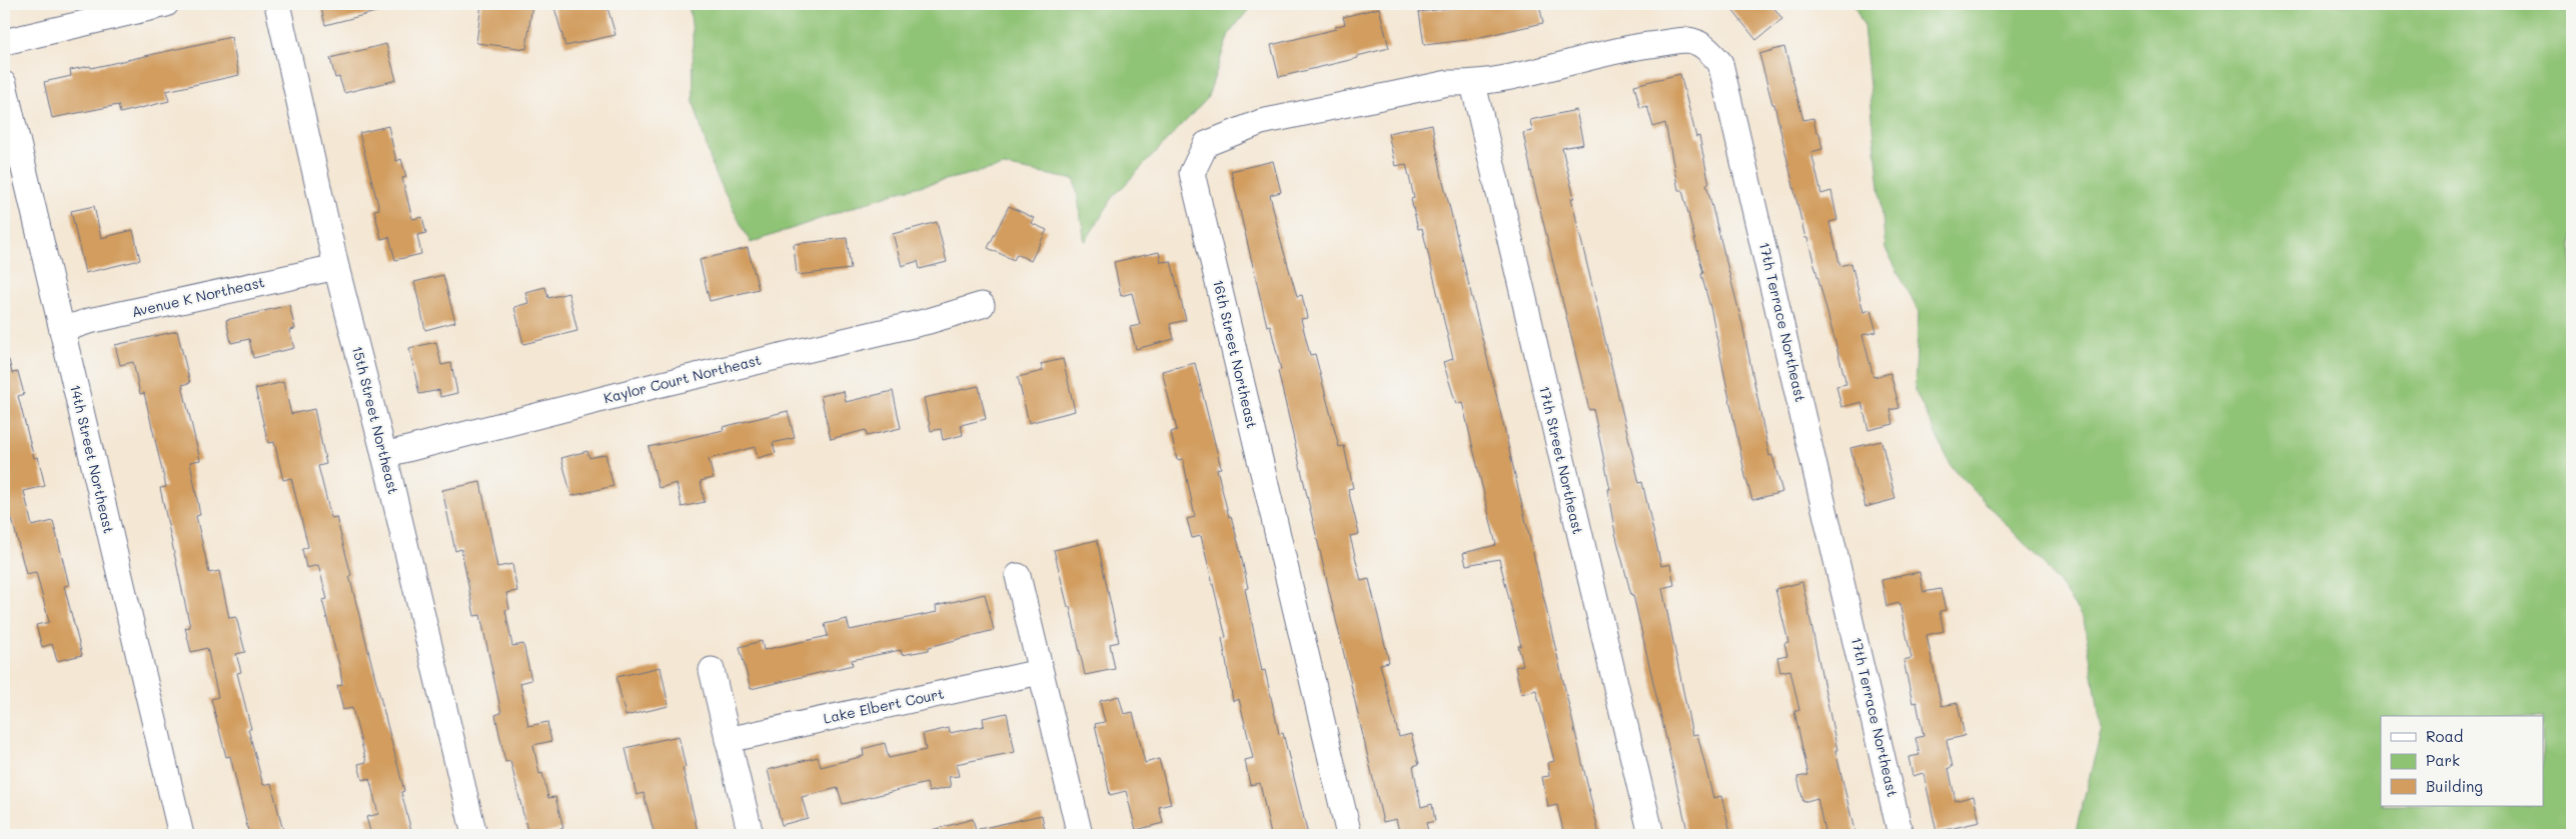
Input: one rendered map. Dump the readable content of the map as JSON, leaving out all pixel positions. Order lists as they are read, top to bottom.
{
  "streets": {
    "street": [
      "Avenue K Northeast",
      "17th Terrace Northeast",
      "16th Street Northeast",
      "Kaylor Court Northeast",
      "15th Street Northeast",
      "14th Street Northeast",
      "17th Street Northeast",
      "Lake Elbert Court"
    ]
  },
  "crossings": [
    ["Avenue K Northeast", "15th Street Northeast"],
    ["Avenue K Northeast", "14th Street Northeast"],
    ["17th Terrace Northeast", "16th Street Northeast"],
    ["17th Terrace Northeast", "17th Street Northeast"],
    ["16th Street Northeast", "17th Street Northeast"],
    ["Kaylor Court Northeast", "15th Street Northeast"]
  ],
  "legend": ["Road", "Park", "Building"]
}
